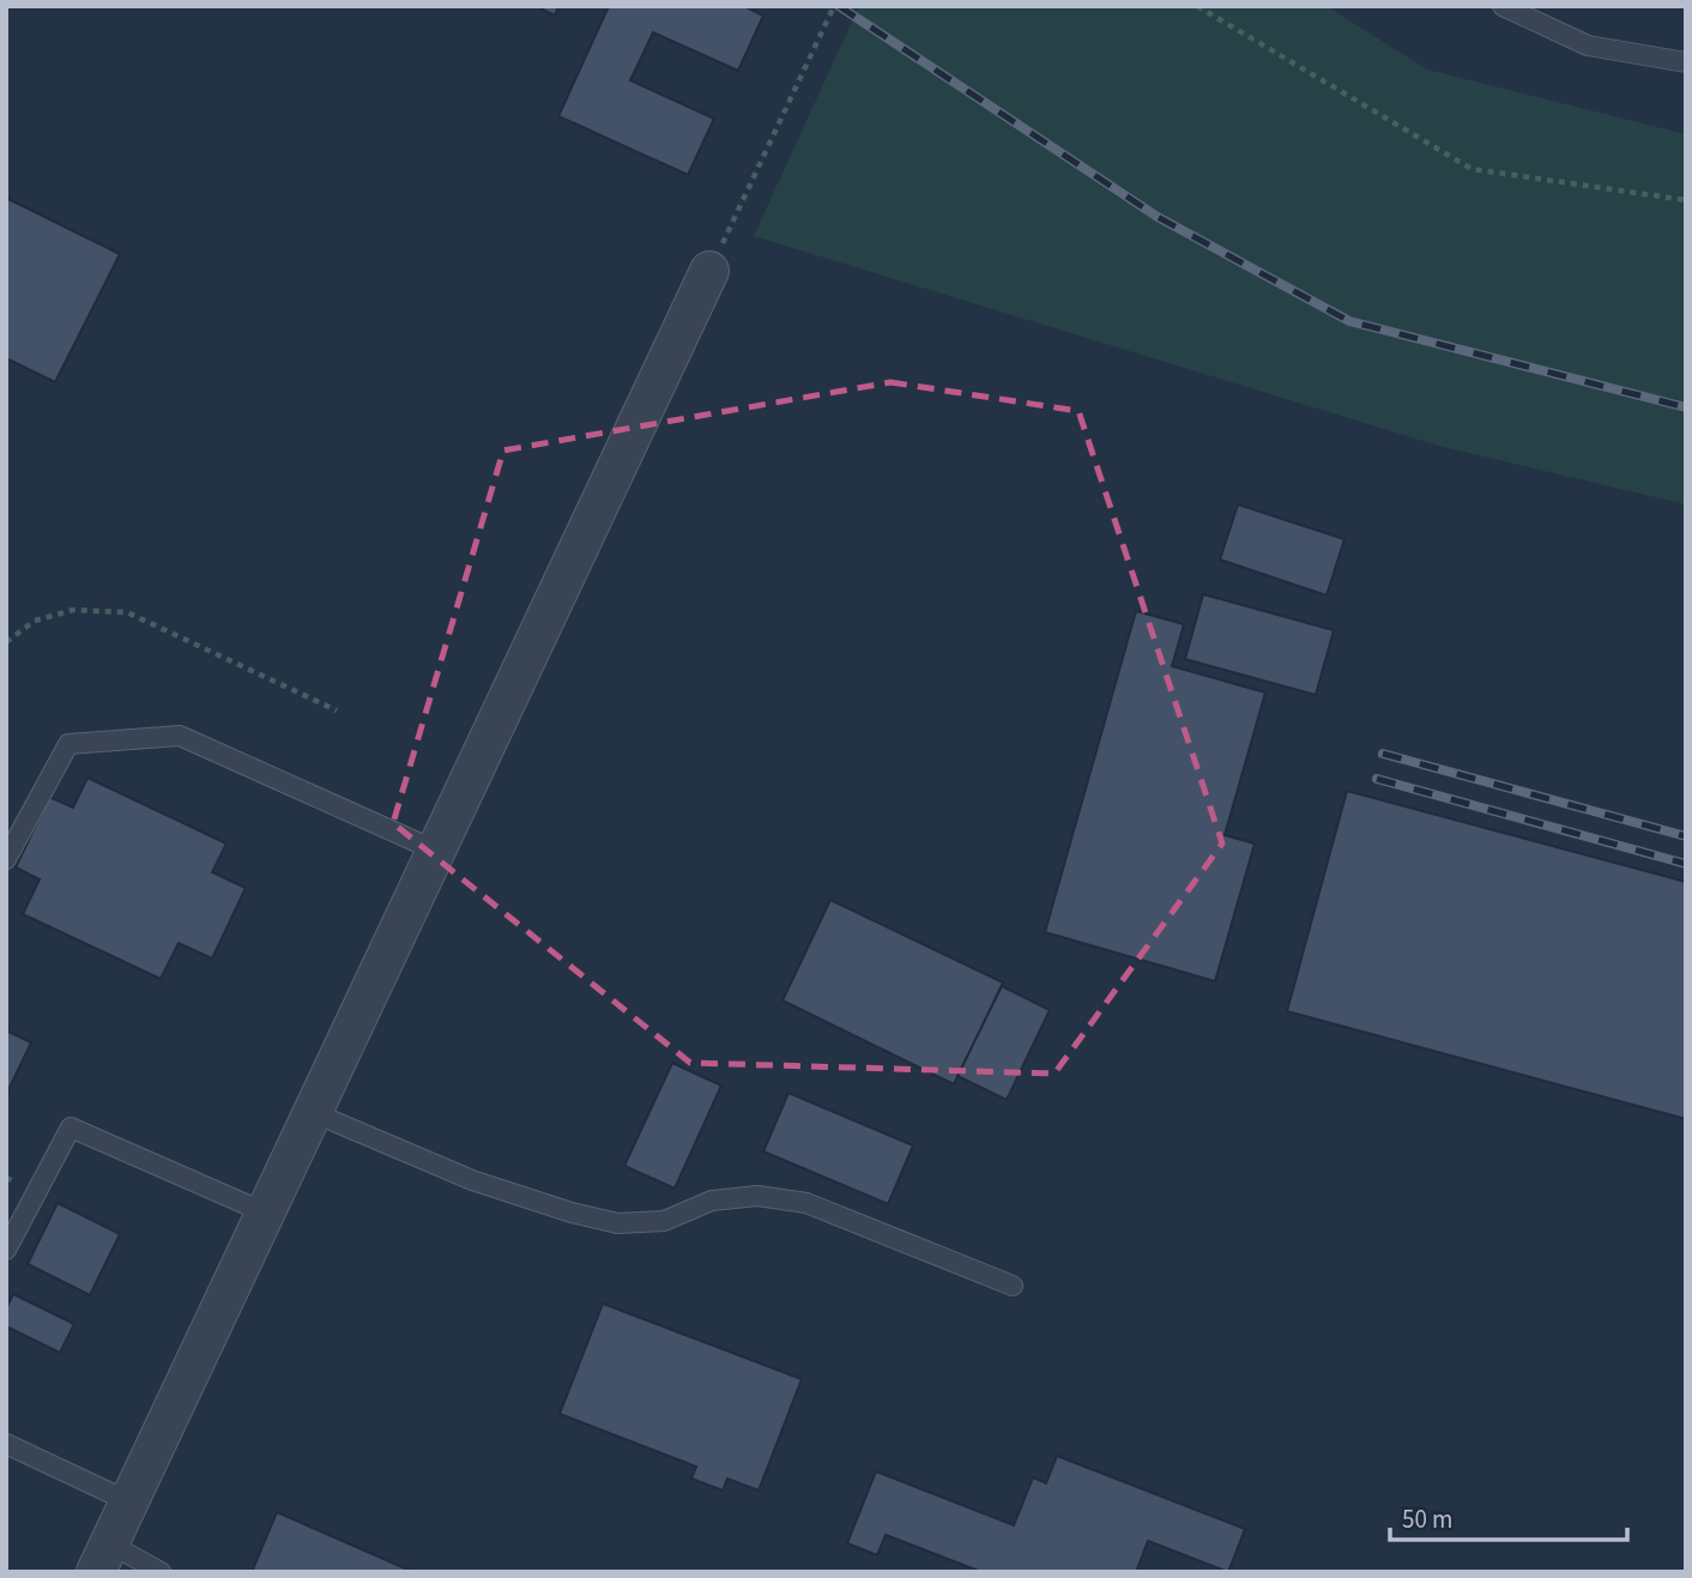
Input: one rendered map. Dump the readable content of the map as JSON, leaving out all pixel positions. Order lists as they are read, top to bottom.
{
  "scale_bar": "50 m"
}
